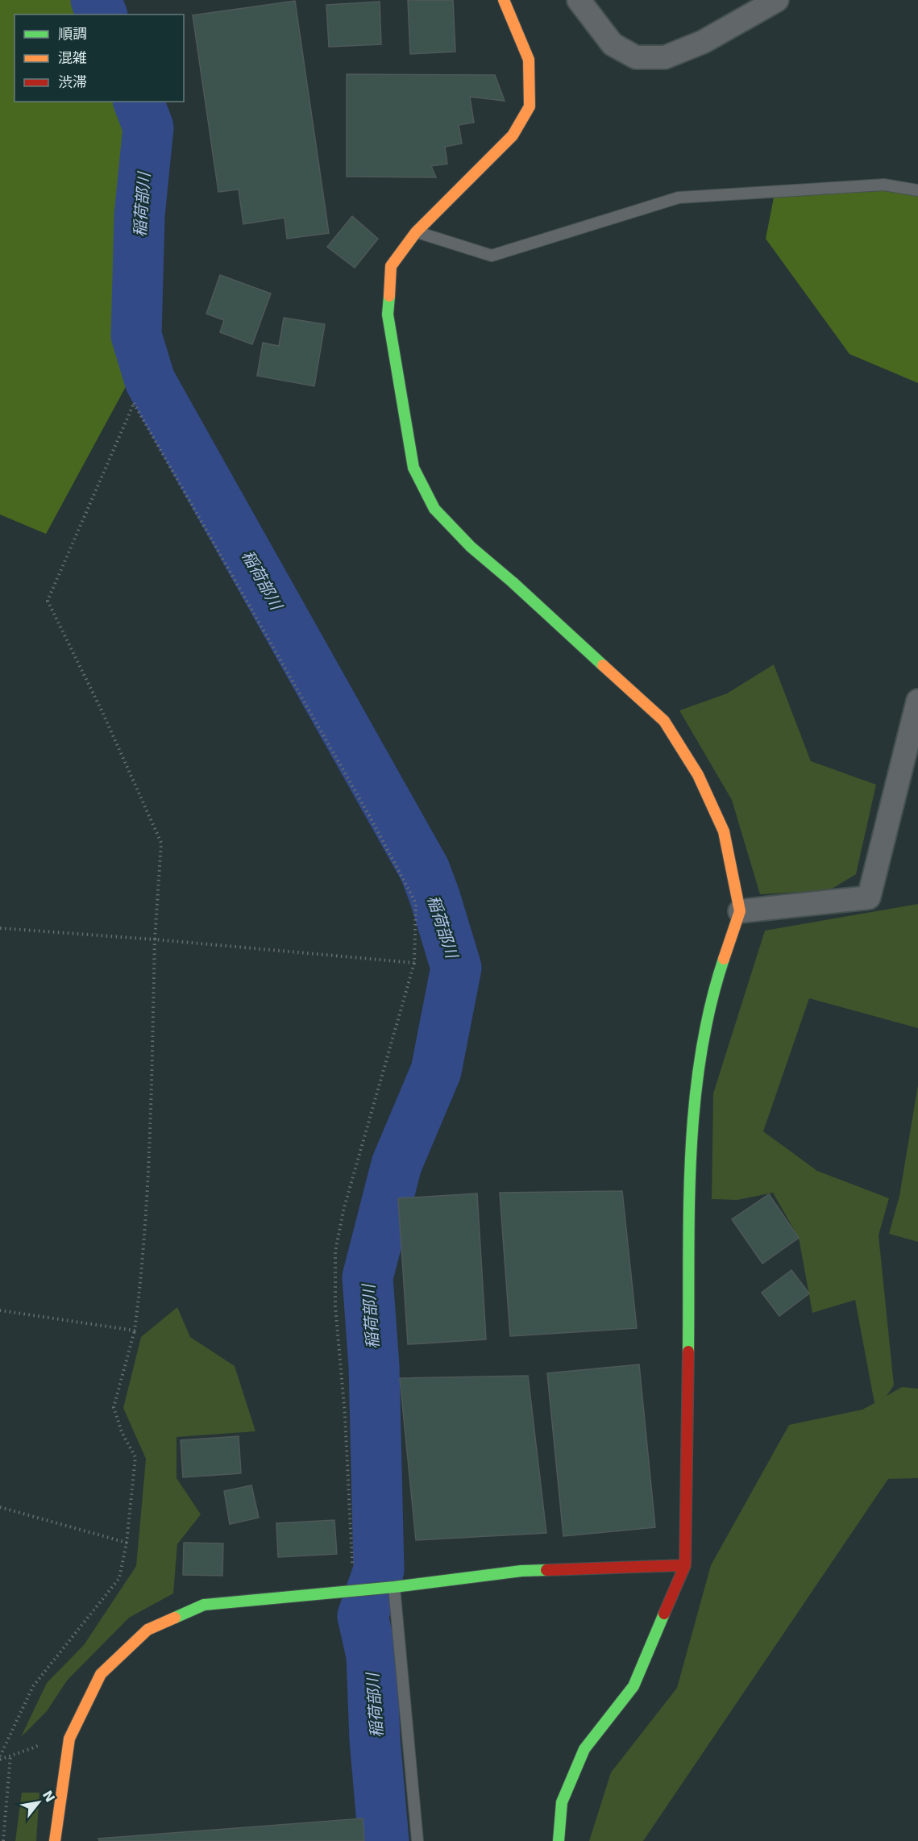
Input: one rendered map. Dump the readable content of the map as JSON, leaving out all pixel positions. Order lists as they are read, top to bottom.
{
  "water": ["稲荷部川"],
  "legend": ["順調", "混雑", "渋滞"],
  "north": "top right"
}
